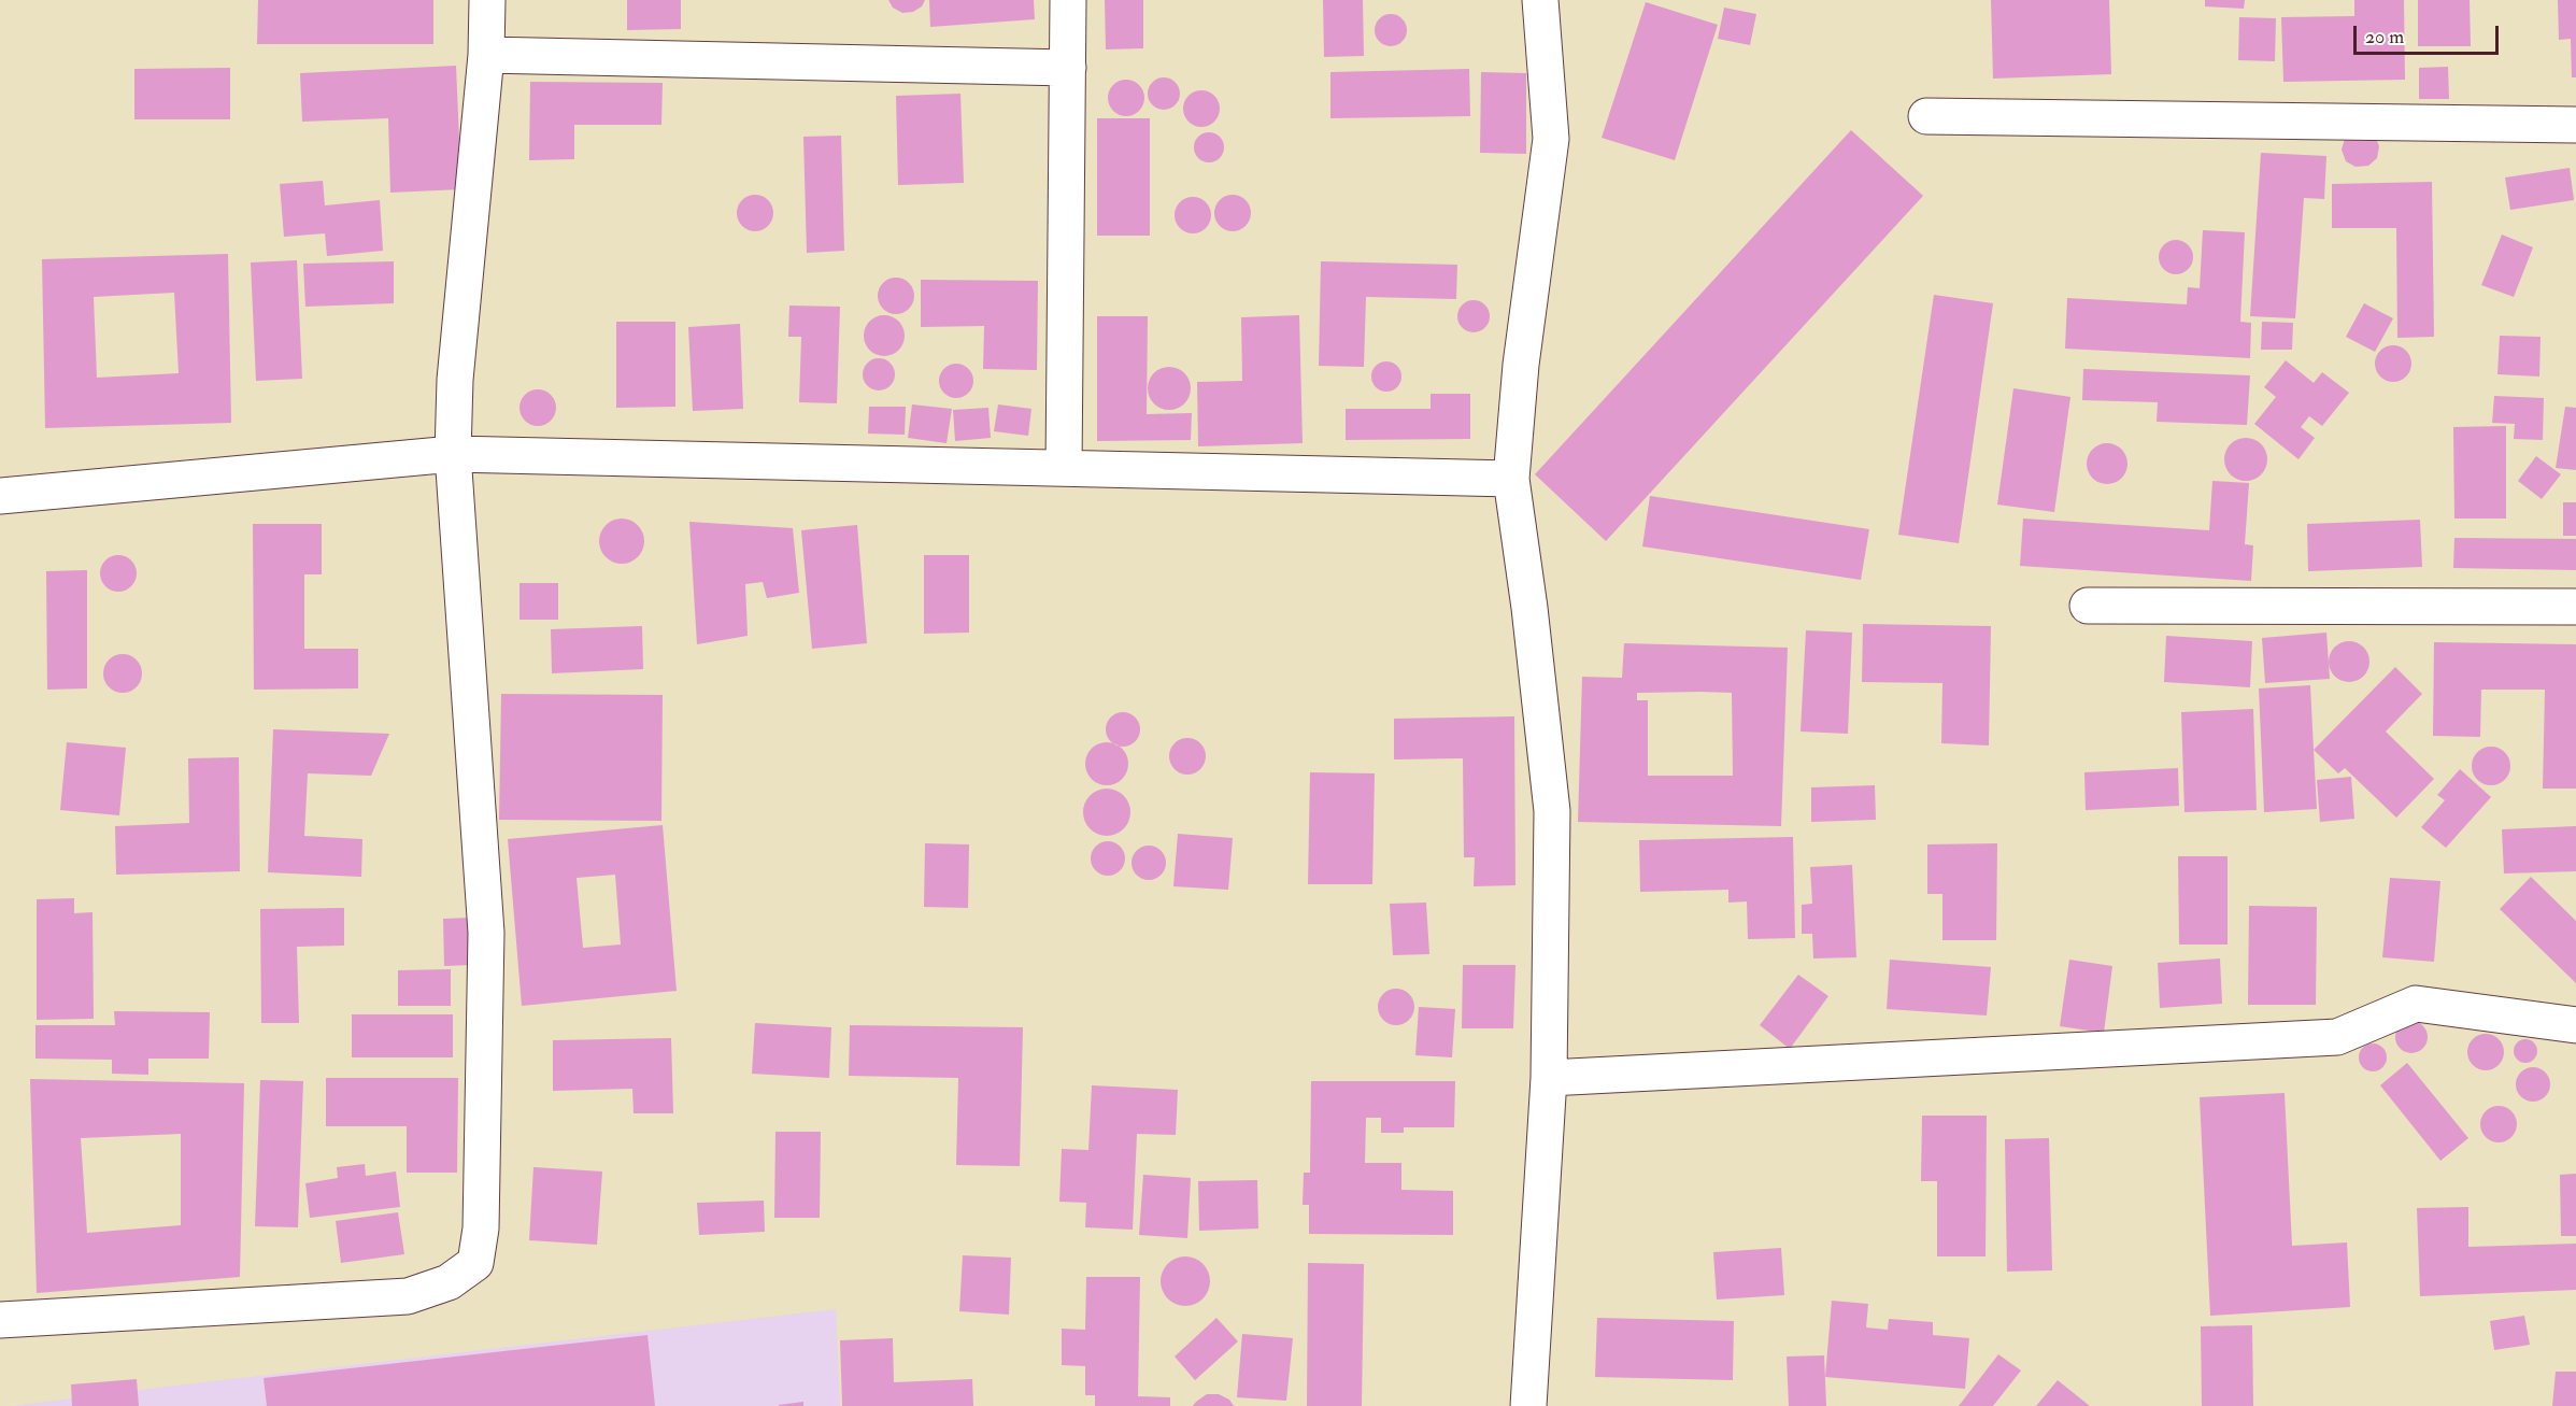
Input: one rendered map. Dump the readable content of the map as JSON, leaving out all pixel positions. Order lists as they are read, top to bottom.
{
  "scale_bar": "20 m"
}
